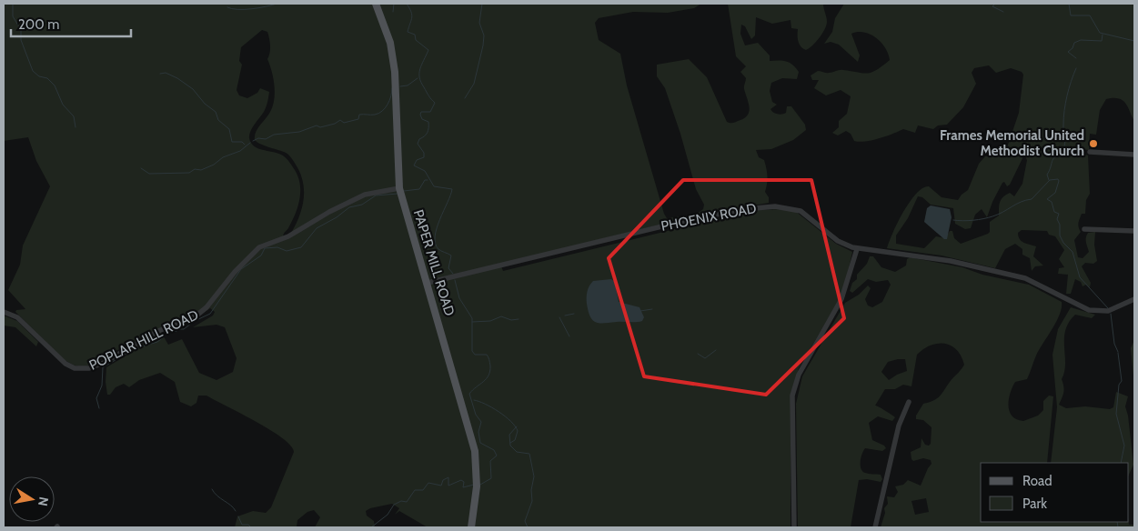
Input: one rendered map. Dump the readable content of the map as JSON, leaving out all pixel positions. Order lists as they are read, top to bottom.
{
  "streets": {
    "main road": ["PAPER MILL ROAD"],
    "street": ["PHOENIX ROAD", "POPLAR HILL ROAD"]
  },
  "crossings": [
    ["PHOENIX ROAD", "PAPER MILL ROAD"],
    ["PAPER MILL ROAD", "POPLAR HILL ROAD"]
  ],
  "places": ["Frames Memorial United Methodist Church"],
  "legend": ["Road", "Park"],
  "scale_bar": "200 m",
  "north": "right"
}
